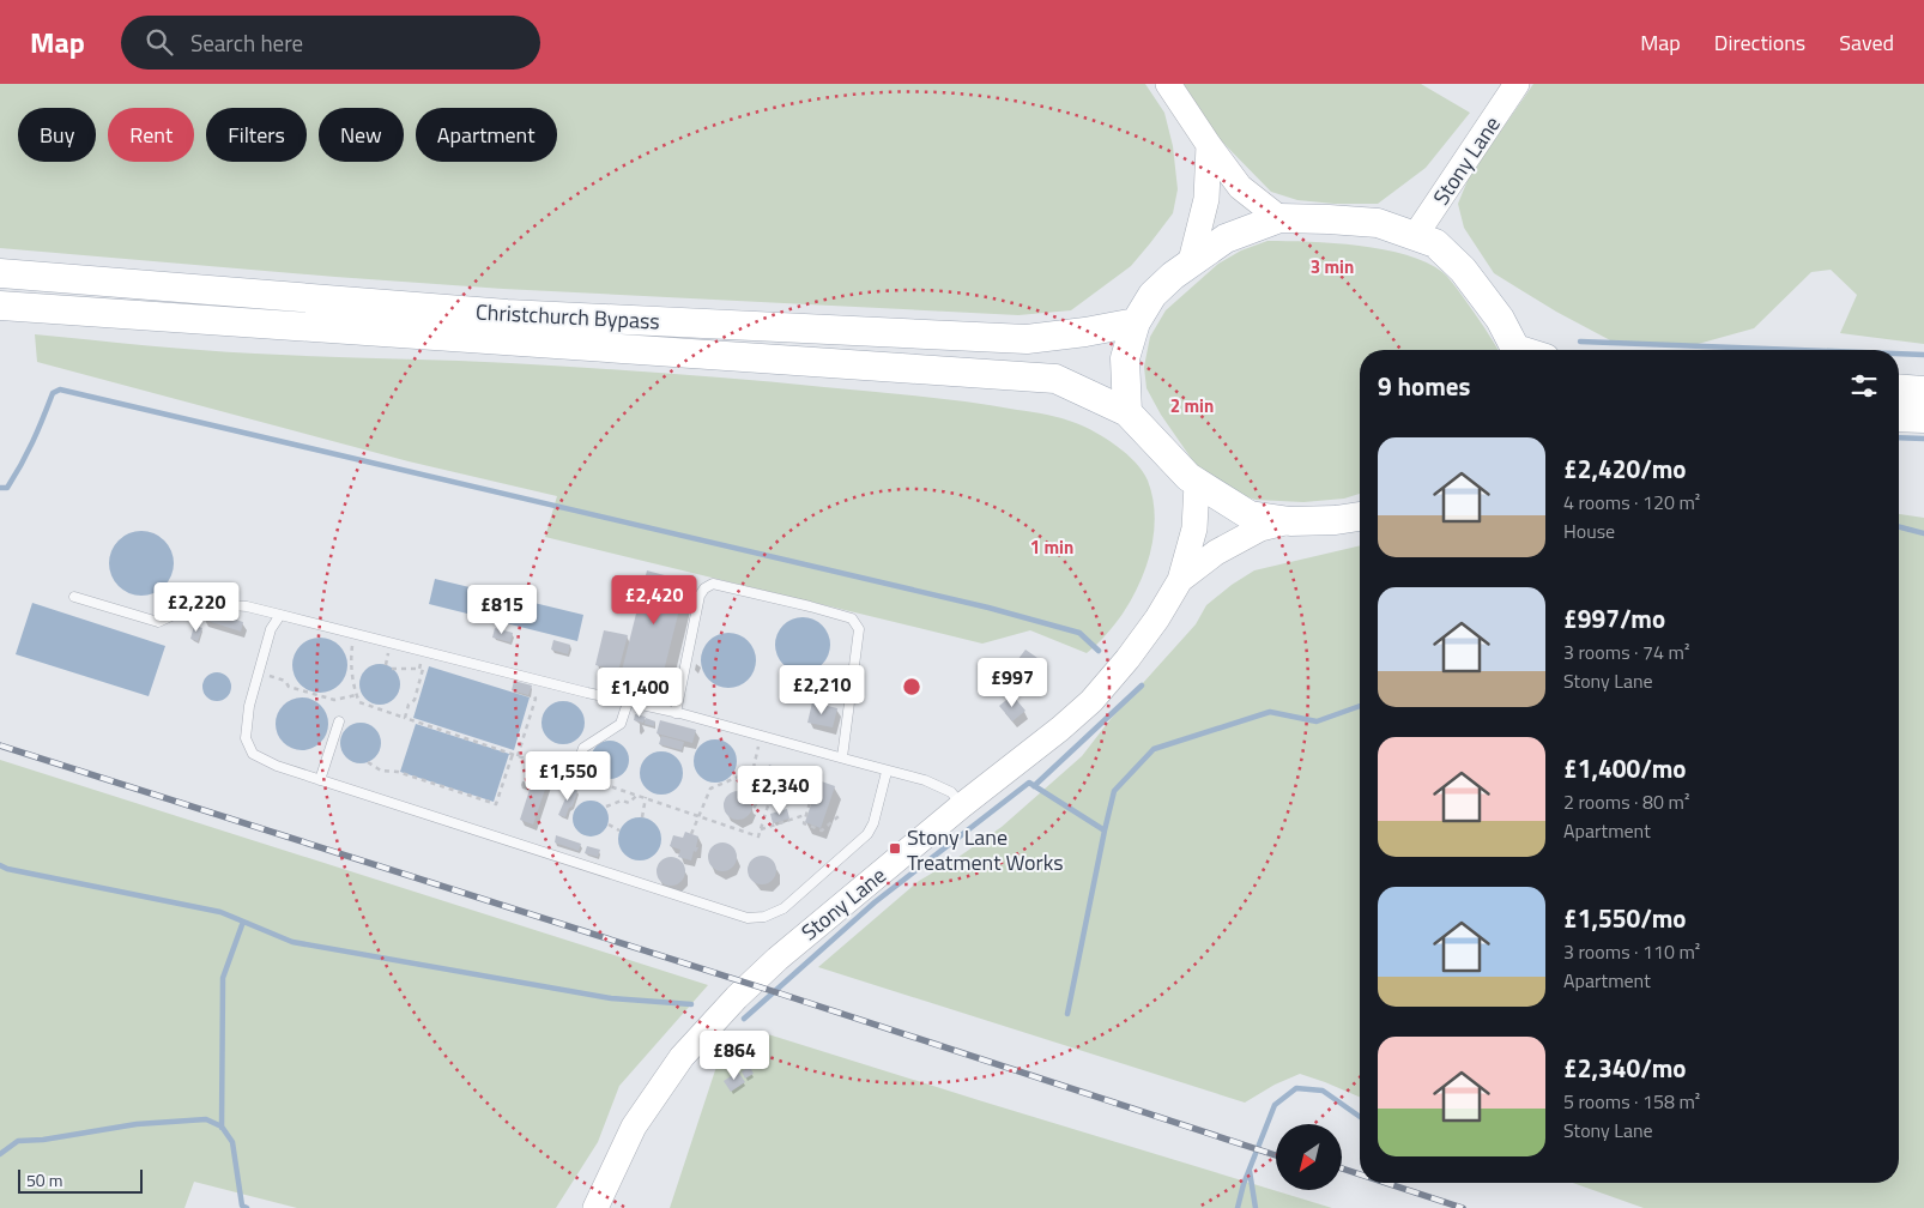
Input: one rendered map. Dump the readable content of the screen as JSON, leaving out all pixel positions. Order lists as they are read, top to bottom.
{
  "streets": {
    "main road": ["Stony Lane", "Christchurch Bypass"]
  },
  "places": {
    "transit": ["Stony Lane Treatment Works"]
  },
  "scale_bar": "50 m",
  "north": "bottom left",
  "page": {
    "header": "Map",
    "search": "Search here",
    "nav": ["Map", "Directions", "Saved"],
    "chip": [
      "Buy",
      "Rent",
      "Filters",
      "New",
      "Apartment"
    ],
    "heading": "9 homes",
    "list": [
      {
        "name": "£2,420/mo",
        "note": "4 rooms · 120 m² · House"
      },
      {
        "name": "£997/mo",
        "note": "3 rooms · 74 m² · Stony Lane"
      },
      {
        "name": "£1,400/mo",
        "note": "2 rooms · 80 m² · Apartment"
      },
      {
        "name": "£1,550/mo",
        "note": "3 rooms · 110 m² · Apartment"
      },
      {
        "name": "£2,340/mo",
        "note": "5 rooms · 158 m² · Stony Lane"
      }
    ],
    "price": [
      "£2,420",
      "£2,220",
      "£815",
      "£997",
      "£2,210",
      "£1,400",
      "£1,550",
      "£2,340",
      "£864"
    ],
    "scale": "50 m"
  },
  "rings": ["3 min", "2 min", "1 min"]
}
